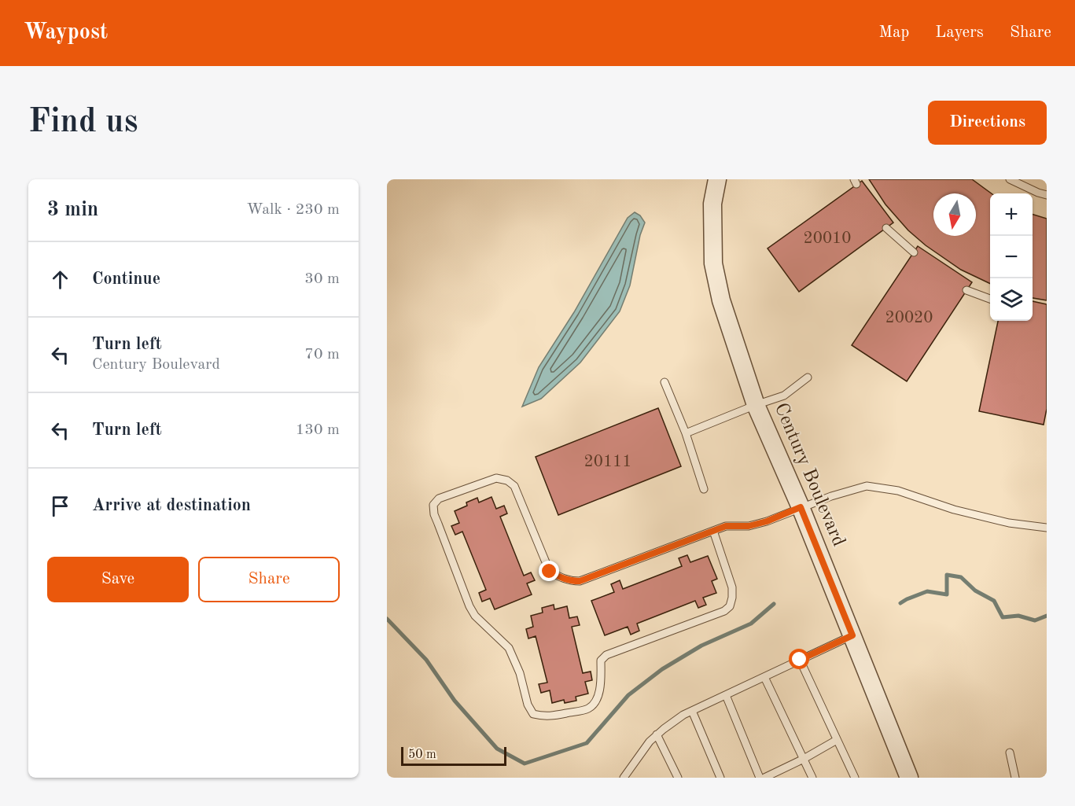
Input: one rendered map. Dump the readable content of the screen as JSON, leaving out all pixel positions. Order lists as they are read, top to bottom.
{
  "streets": {
    "street": ["Century Boulevard"]
  },
  "house_numbers": ["20010", "20020", "20111"],
  "scale_bar": "50 m",
  "north": "bottom",
  "page": {
    "header": "Waypost",
    "nav": ["Map", "Layers", "Share"],
    "buttons": [
      "Directions",
      ["Save", "Share"]
    ],
    "title": "Find us",
    "heading": ["3 min", "Walk · 230 m"],
    "map_buttons": ["+", "−"],
    "list": [
      ["Continue", "30 m"],
      ["Turn left", "Century Boulevard", "70 m"],
      ["Turn left", "130 m"],
      "Arrive at destination"
    ],
    "scale": "50 m"
  }
}
